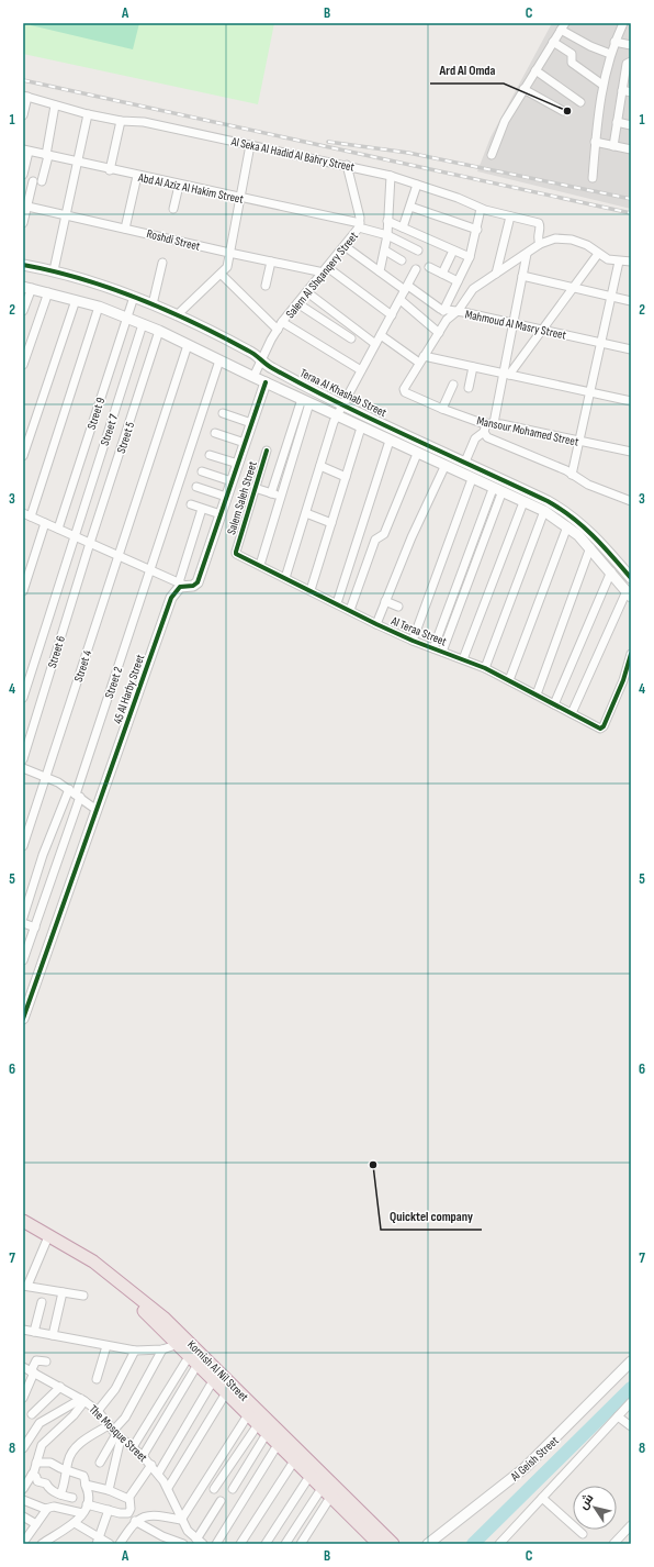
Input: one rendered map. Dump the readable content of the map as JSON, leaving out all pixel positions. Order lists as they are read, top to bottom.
{
  "streets": {
    "highway": ["Kornish Al Nil Street"],
    "street": [
      "Al Seka Al Hadid Al Bahry Street",
      "Abd Al Aziz Al Hakim Street",
      "Roshdi Street",
      "Salem Al Shqanqery Street",
      "Mahmoud Al Masry Street",
      "Teraa Al Khashab Street",
      "Street 9",
      "Street 7",
      "Mansour Mohamed Street",
      "Street 5",
      "Salem Saleh Street",
      "Al Teraa Street",
      "Street 6",
      "Street 4",
      "Street 2",
      "45 Al Harby Street",
      "The Mosque Street",
      "Al Geish Street"
    ]
  },
  "crossings": [
    ["Al Seka Al Hadid Al Bahry Street", "Salem Al Shqanqery Street"],
    ["Abd Al Aziz Al Hakim Street", "Salem Al Shqanqery Street"],
    ["Roshdi Street", "Salem Al Shqanqery Street"],
    ["Salem Al Shqanqery Street", "Teraa Al Khashab Street"],
    ["Teraa Al Khashab Street", "Street 9"],
    ["Teraa Al Khashab Street", "Street 7"],
    ["Teraa Al Khashab Street", "Street 5"],
    ["Teraa Al Khashab Street", "Street 4"],
    ["Teraa Al Khashab Street", "Street 2"],
    ["Teraa Al Khashab Street", "45 Al Harby Street"],
    ["Street 5", "Street 6"],
    ["Salem Saleh Street", "Al Teraa Street"]
  ],
  "places": ["Ard Al Omda", "Quicktel company"],
  "north": "top left",
  "grid": {
    "columns": ["A", "B", "C"],
    "rows": [
      "1",
      "2",
      "3",
      "4",
      "5",
      "6",
      "7",
      "8"
    ]
  }
}
